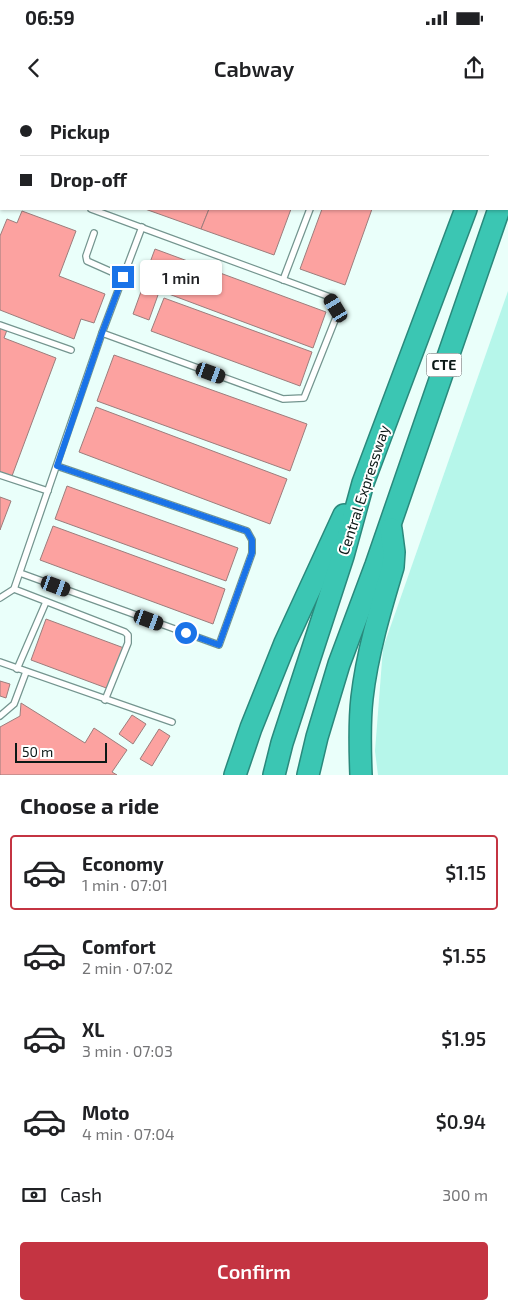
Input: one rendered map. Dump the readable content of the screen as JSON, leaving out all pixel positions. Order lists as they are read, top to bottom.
{
  "streets": {
    "highway": ["CTE", "Central Expressway"]
  },
  "scale_bar": "50 m",
  "page": {
    "status": "06:59",
    "header": "Cabway",
    "banner": ["Pickup", "Drop-off"],
    "bubble": "1 min",
    "scale": "50 m",
    "heading": "Choose a ride",
    "list": [
      {
        "name": "Economy",
        "note": "1 min · 07:01",
        "value": "$1.15"
      },
      {
        "name": "Comfort",
        "note": "2 min · 07:02",
        "value": "$1.55"
      },
      {
        "name": "XL",
        "note": "3 min · 07:03",
        "value": "$1.95"
      },
      {
        "name": "Moto",
        "note": "4 min · 07:04",
        "value": "$0.94"
      }
    ],
    "pay": ["Cash", "300 m"],
    "buttons": "Confirm"
  }
}
